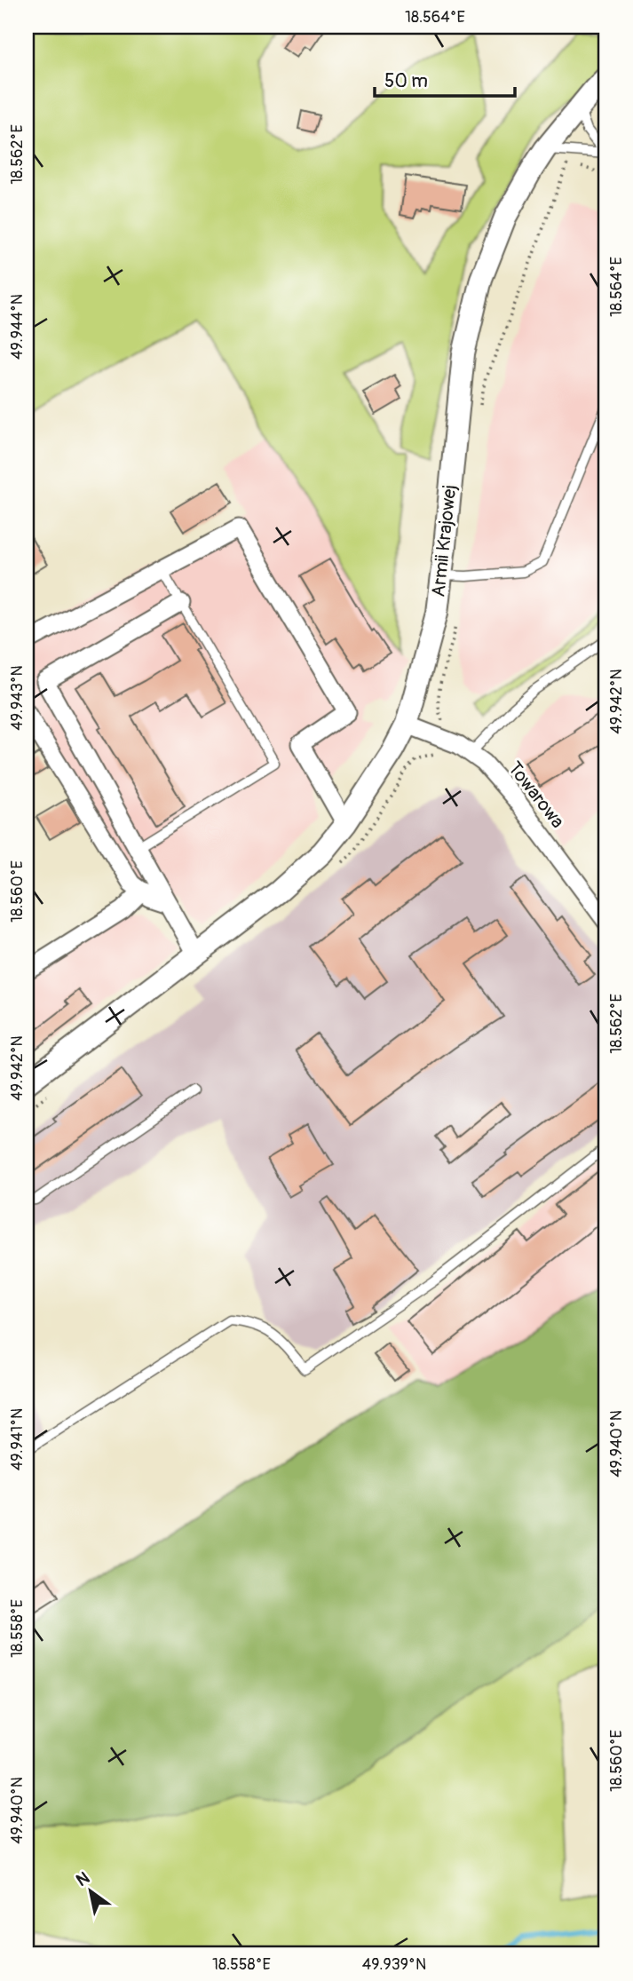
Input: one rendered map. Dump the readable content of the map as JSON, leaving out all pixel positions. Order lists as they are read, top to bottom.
{
  "streets": {
    "street": ["Armii Krajowej", "Towarowa"]
  },
  "crossings": [
    ["Armii Krajowej", "Towarowa"]
  ],
  "scale_bar": "50 m",
  "north": "top left",
  "coordinates": [
    "18.564°E",
    "18.562°E",
    "49.944°N",
    "49.943°N",
    "49.942°N",
    "18.560°E",
    "49.941°N",
    "49.940°N",
    "18.558°E",
    "49.939°N"
  ]
}
